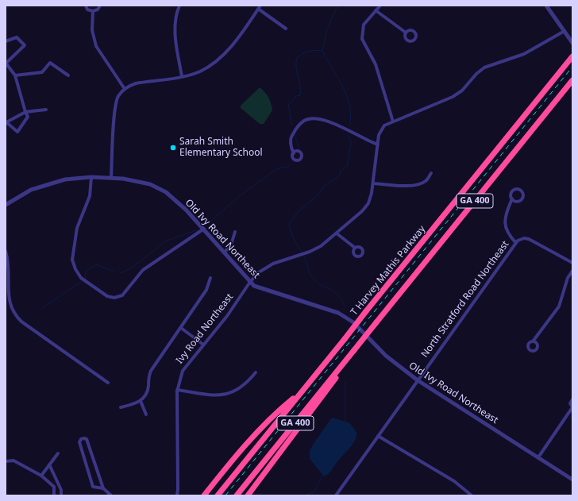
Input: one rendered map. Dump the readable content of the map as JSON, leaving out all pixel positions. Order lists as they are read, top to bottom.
{
  "streets": {
    "highway": ["GA 400", "T Harvey Mathis Parkway"],
    "street": ["Old Ivy Road Northeast", "North Stratford Road Northeast", "Ivy Road Northeast"]
  },
  "crossings": [
    ["Old Ivy Road Northeast", "North Stratford Road Northeast"],
    ["Old Ivy Road Northeast", "Ivy Road Northeast"]
  ],
  "places": ["Sarah Smith Elementary School"]
}
